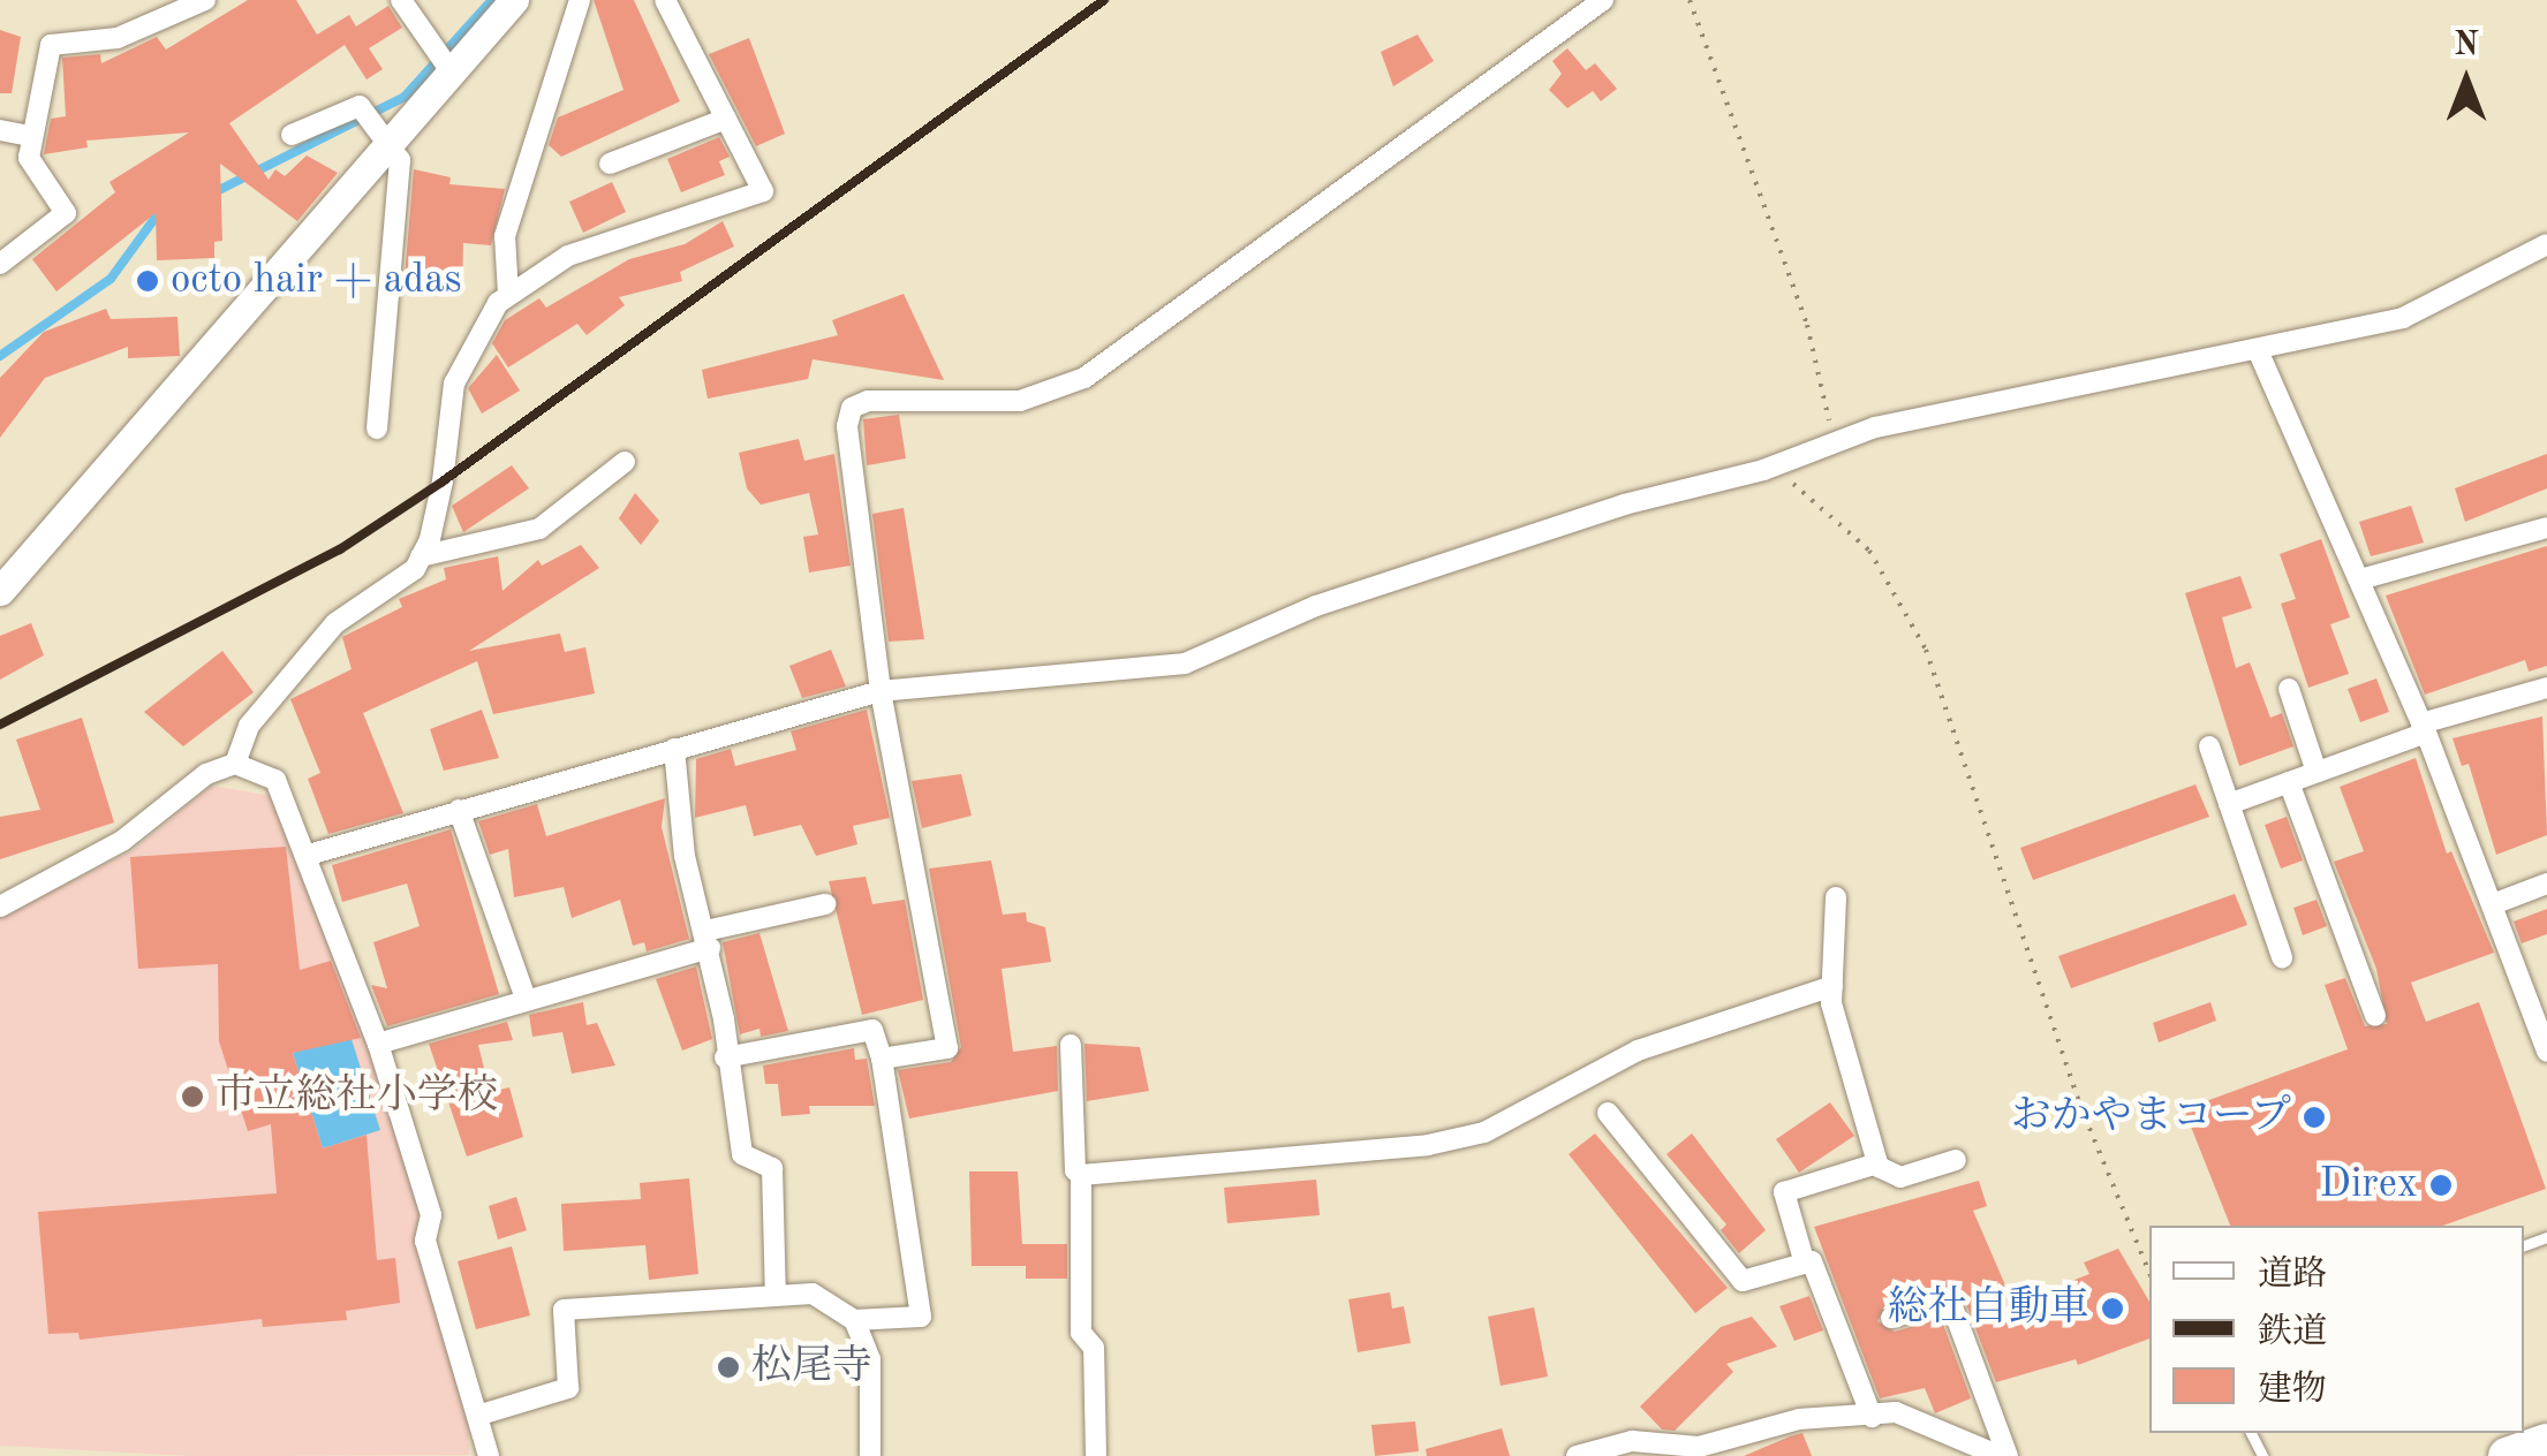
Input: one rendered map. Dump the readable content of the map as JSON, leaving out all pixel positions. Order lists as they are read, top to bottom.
{
  "places": [
    "octo hair + adas",
    "市立総社小学校",
    "おかやまコープ",
    "Direx",
    "総社自動車",
    "松尾寺"
  ],
  "legend": ["道路", "鉄道", "建物"],
  "north": "top"
}
